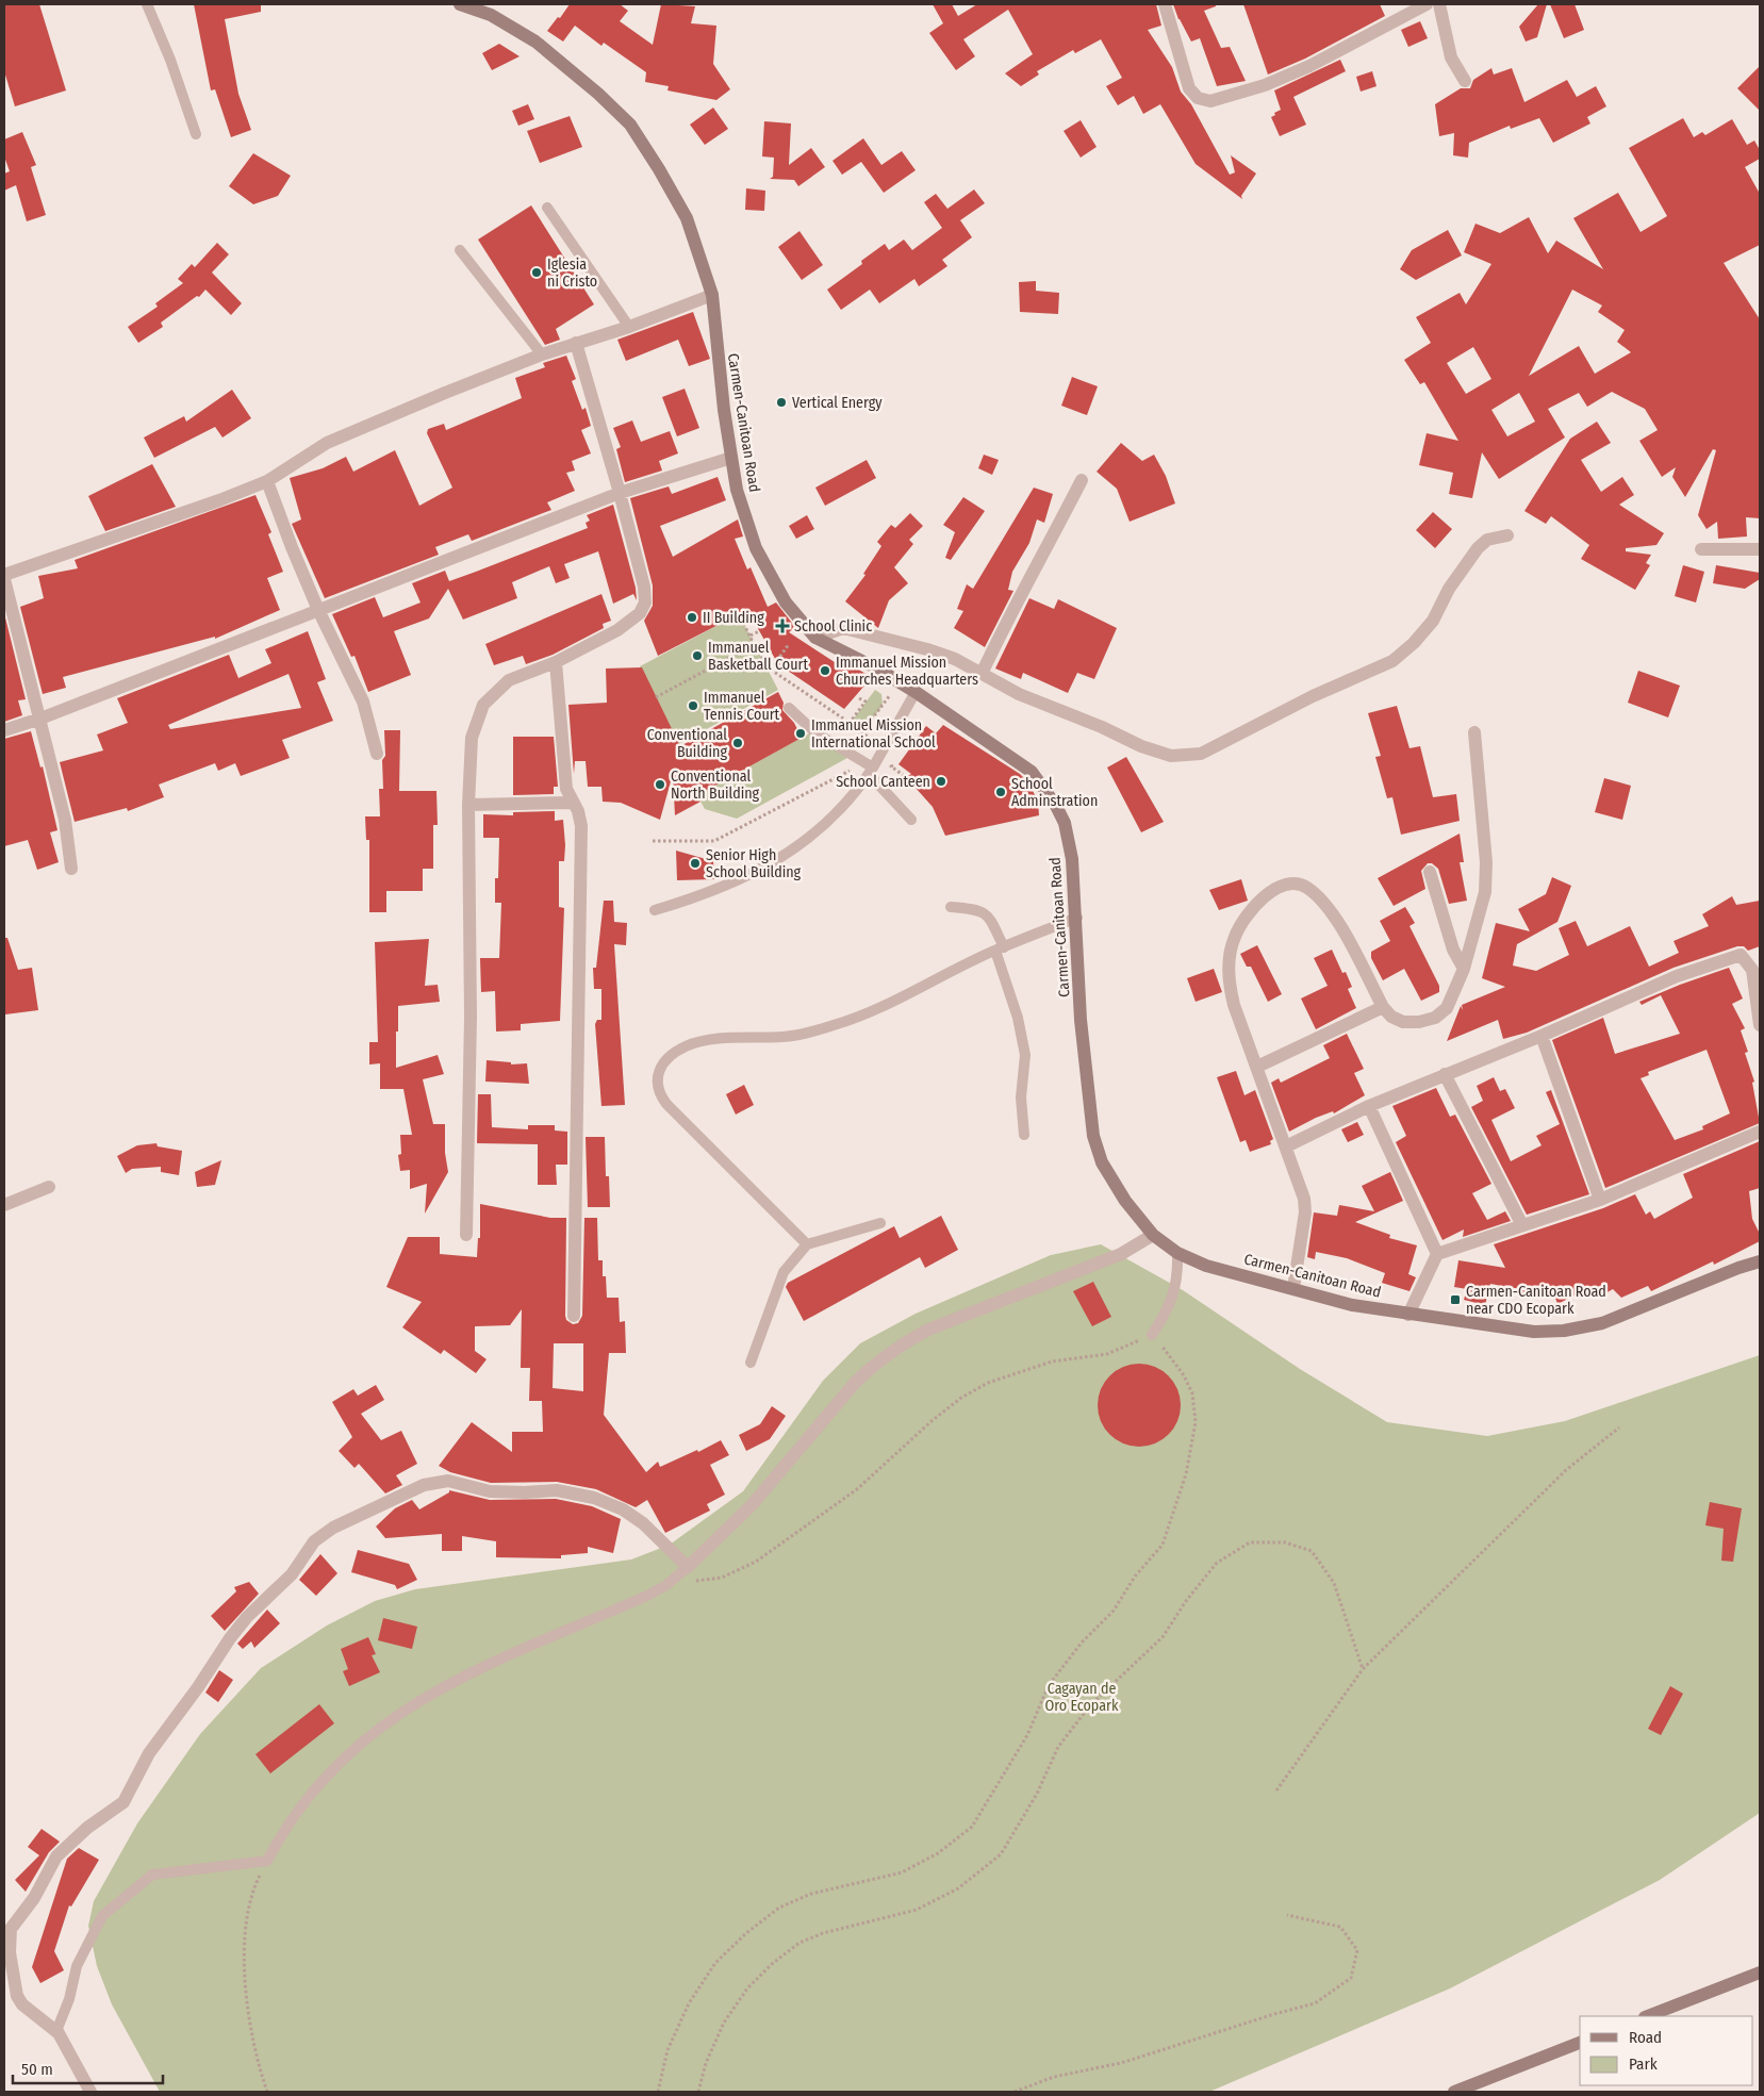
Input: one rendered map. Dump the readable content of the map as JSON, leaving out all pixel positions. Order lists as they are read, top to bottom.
{
  "streets": {
    "main road": ["Carmen-Canitoan Road"]
  },
  "parks": ["Cagayan de Oro Ecopark"],
  "places": {
    "other": [
      "Iglesia ni Cristo",
      "Vertical Energy",
      "II Building",
      "Immanuel Basketball Court",
      "Immanuel Mission Churches Headquarters",
      "Immanuel Tennis Court",
      "Immanuel Mission International School",
      "Conventional Building",
      "School Canteen",
      "Conventional North Building",
      "School Adminstration",
      "Senior High School Building"
    ],
    "health": ["School Clinic"],
    "transit": ["Carmen-Canitoan Road near CDO Ecopark"]
  },
  "legend": ["Road", "Park"],
  "scale_bar": "50 m"
}
